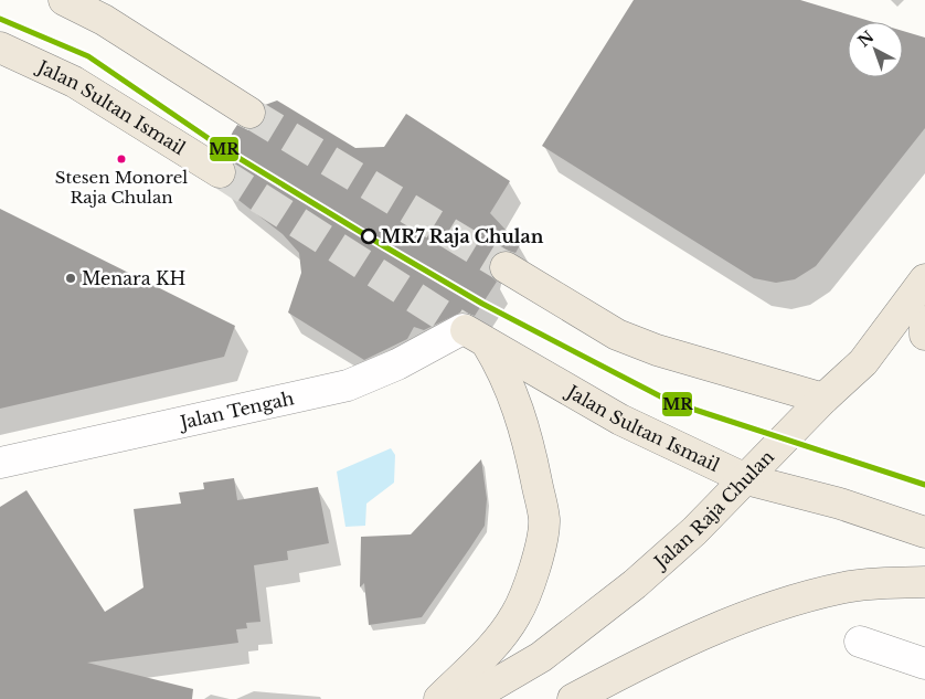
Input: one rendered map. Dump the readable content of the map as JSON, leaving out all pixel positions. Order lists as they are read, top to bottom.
{
  "streets": {
    "main road": ["Jalan Sultan Ismail", "Jalan Raja Chulan"],
    "street": ["Jalan Tengah"]
  },
  "crossings": [
    ["Jalan Sultan Ismail", "Jalan Tengah"],
    ["Jalan Sultan Ismail", "Jalan Raja Chulan"]
  ],
  "places": ["Stesen Monorel Raja Chulan", "MR7 Raja Chulan", "Menara KH"],
  "lines": ["transit line MR"],
  "north": "top left"
}
